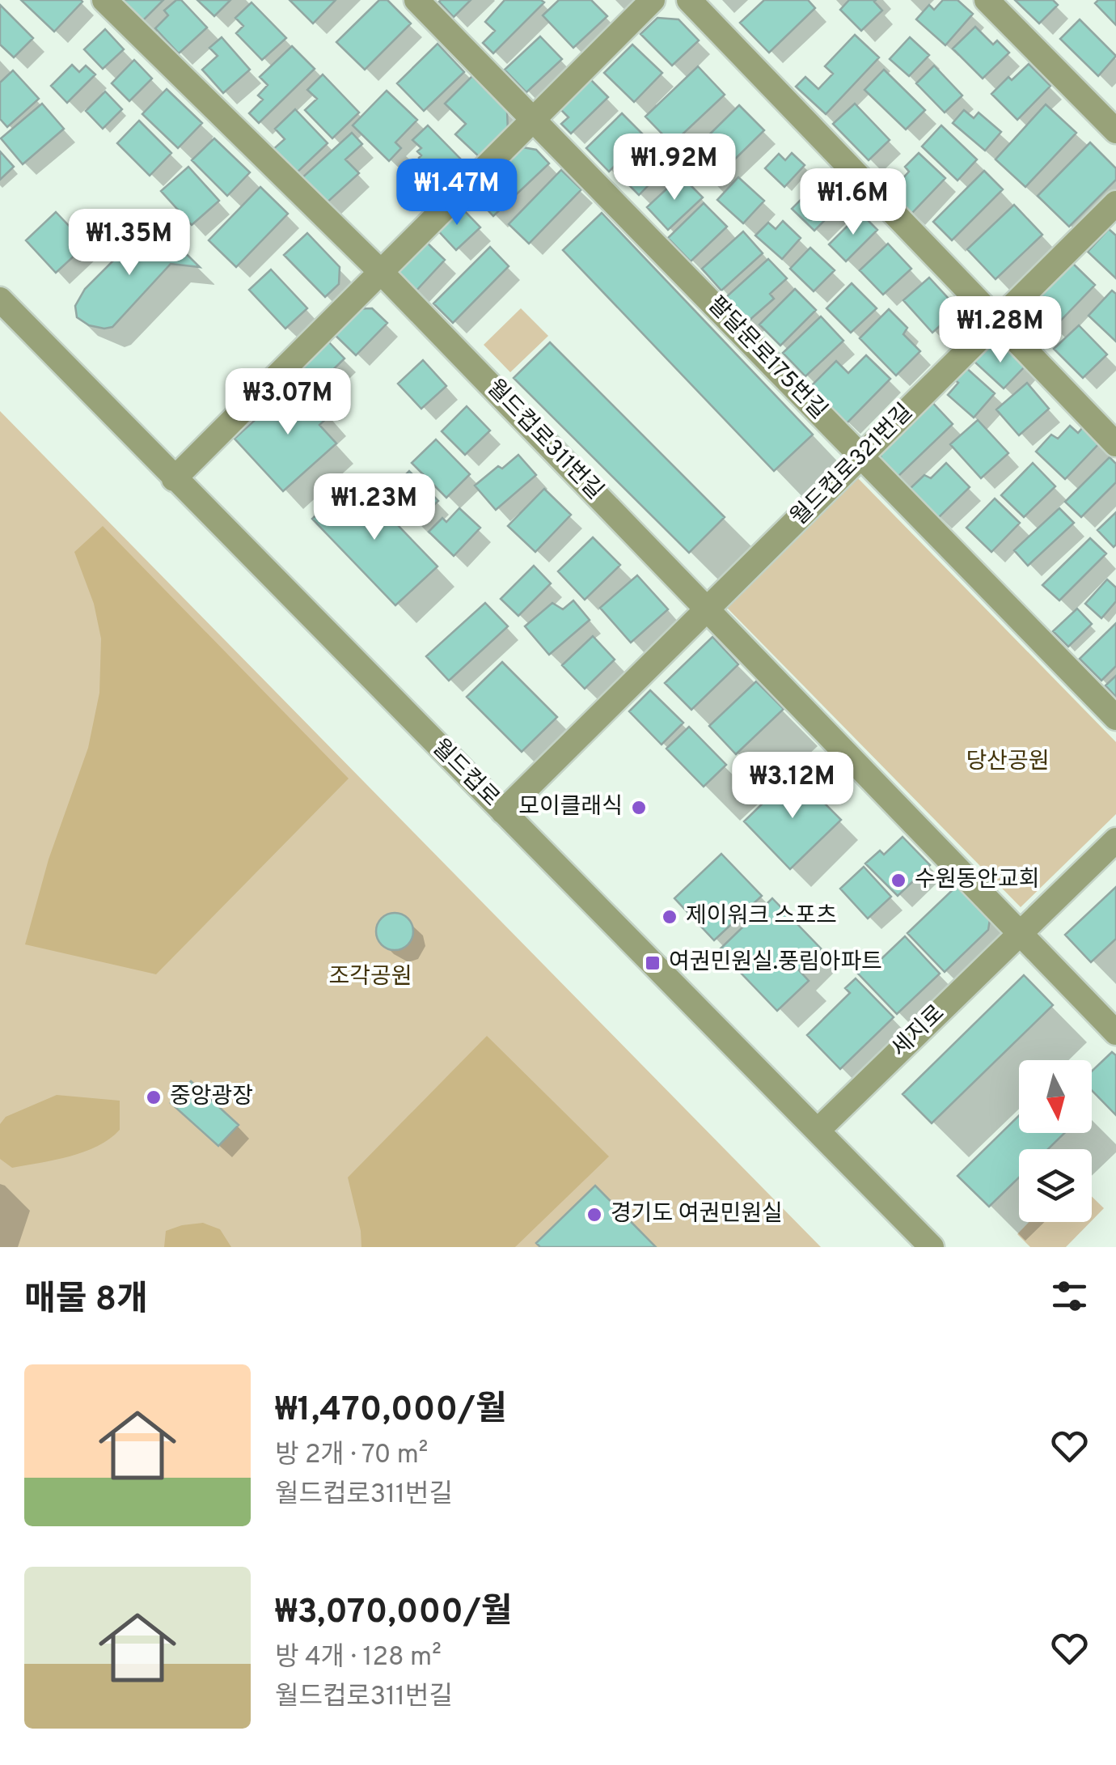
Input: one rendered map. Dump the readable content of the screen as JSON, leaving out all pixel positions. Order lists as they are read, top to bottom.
{
  "streets": {
    "street": [
      "팔달문로175번길",
      "월드컵로311번길",
      "월드컵로321번길",
      "월드컵로",
      "세지로"
    ]
  },
  "crossings": [
    ["팔달문로175번길", "월드컵로321번길"],
    ["월드컵로311번길", "월드컵로321번길"],
    ["월드컵로321번길", "월드컵로"],
    ["월드컵로", "세지로"]
  ],
  "parks": ["당산공원", "조각공원"],
  "places": {
    "other": [
      "모이클래식",
      "수원동안교회",
      "제이워크 스포츠",
      "중앙광장",
      "경기도 여권민원실"
    ],
    "transit": ["여권민원실.풍림아파트"]
  },
  "north": "bottom",
  "page": {
    "price": [
      "₩1.92M",
      "₩1.47M",
      "₩1.6M",
      "₩1.35M",
      "₩1.28M",
      "₩3.07M",
      "₩1.23M",
      "₩3.12M"
    ],
    "heading": "매물 8개",
    "list": [
      {
        "name": "₩1,470,000/월",
        "note": "방 2개 · 70 m² · 월드컵로311번길"
      },
      {
        "name": "₩3,070,000/월",
        "note": "방 4개 · 128 m² · 월드컵로311번길"
      }
    ]
  }
}
